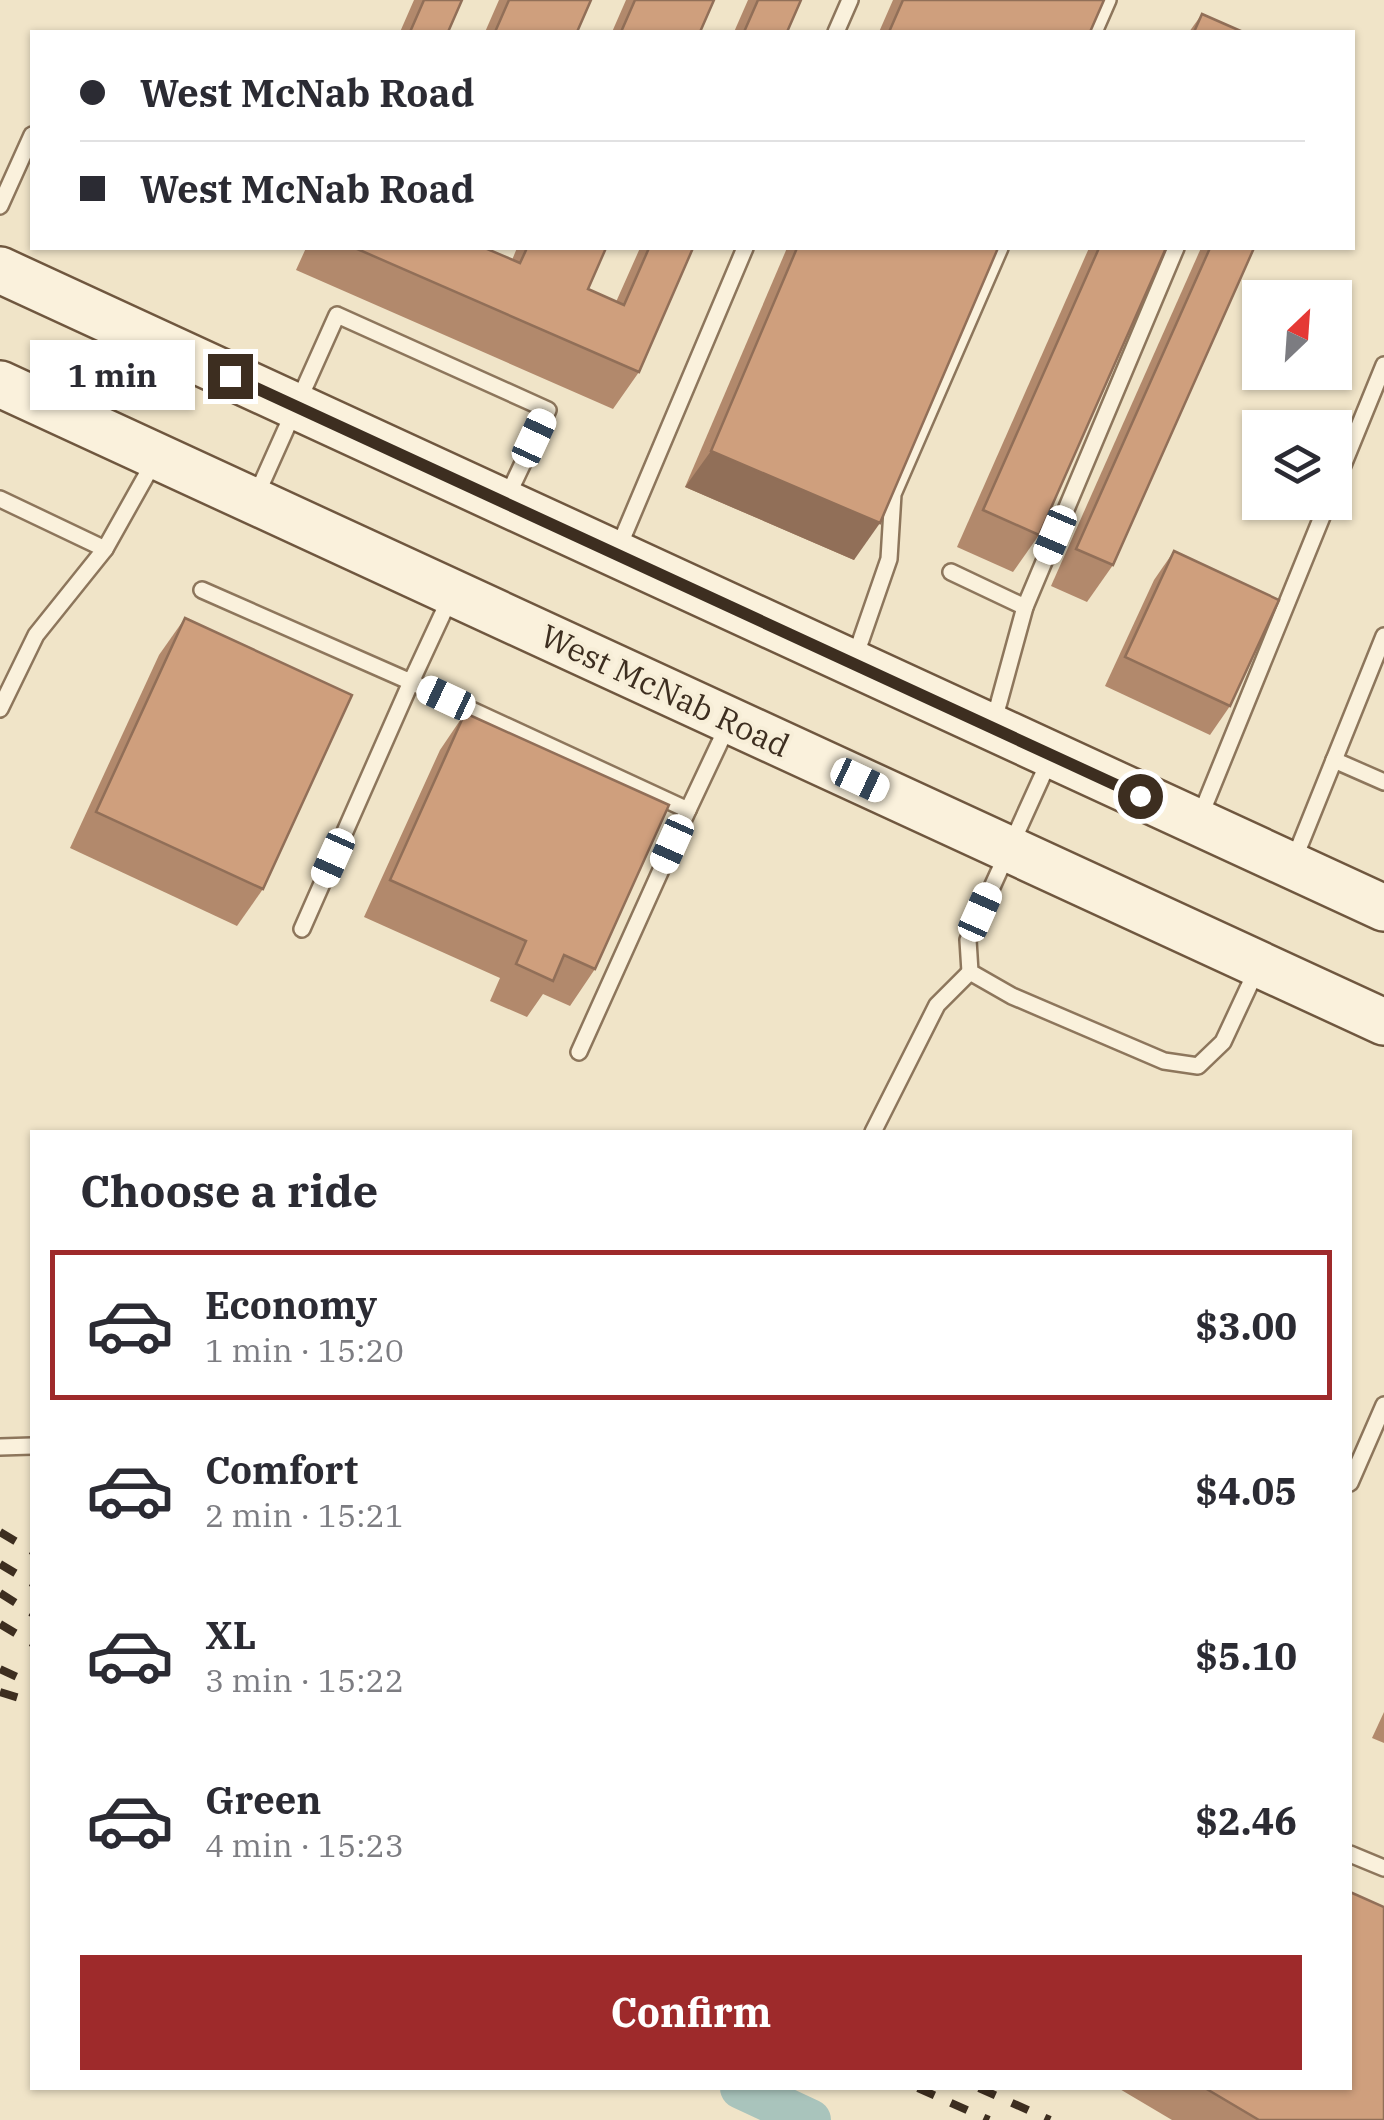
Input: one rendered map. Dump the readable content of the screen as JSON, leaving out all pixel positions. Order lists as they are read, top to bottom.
{
  "streets": {
    "main road": ["West McNab Road"]
  },
  "north": "top right",
  "page": {
    "banner": ["West McNab Road", "West McNab Road"],
    "bubble": "1 min",
    "heading": "Choose a ride",
    "list": [
      {
        "name": "Economy",
        "note": "1 min · 15:20",
        "value": "$3.00"
      },
      {
        "name": "Comfort",
        "note": "2 min · 15:21",
        "value": "$4.05"
      },
      {
        "name": "XL",
        "note": "3 min · 15:22",
        "value": "$5.10"
      },
      {
        "name": "Green",
        "note": "4 min · 15:23",
        "value": "$2.46"
      }
    ],
    "buttons": "Confirm"
  }
}
